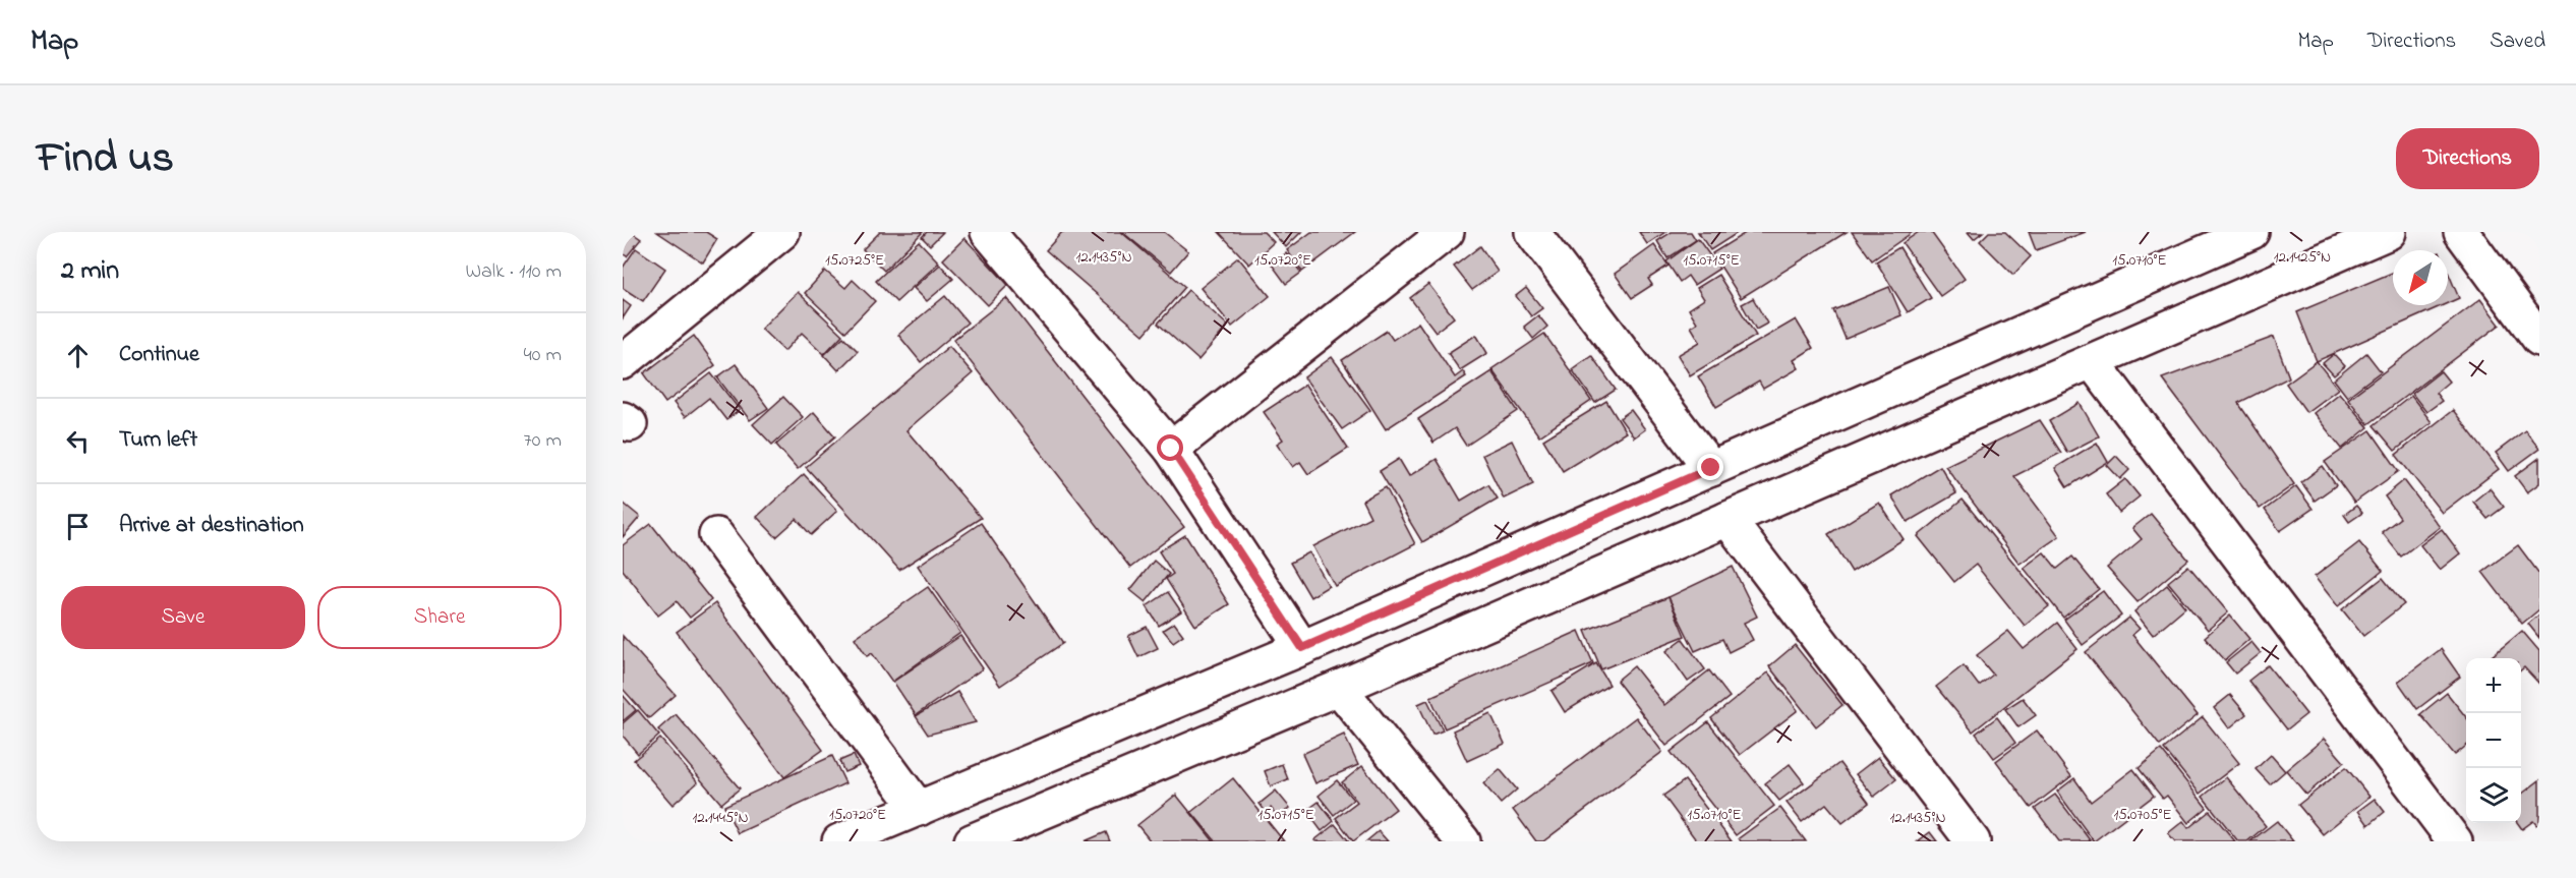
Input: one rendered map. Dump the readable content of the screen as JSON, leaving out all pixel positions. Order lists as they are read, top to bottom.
{
  "north": "bottom left",
  "page": {
    "header": "Map",
    "nav": ["Map", "Directions", "Saved"],
    "title": "Find us",
    "buttons": [
      "Directions",
      ["Save", "Share"]
    ],
    "heading": ["2 min", "Walk · 110 m"],
    "list": [
      ["Continue", "40 m"],
      ["Turn left", "70 m"],
      "Arrive at destination"
    ],
    "map_buttons": ["+", "−"]
  },
  "coordinates": [
    "12.1425°N",
    "12.1435°N",
    "15.0720°E",
    "15.0725°E",
    "15.0715°E",
    "15.0710°E",
    "15.0705°E",
    "12.1445°N"
  ]
}
